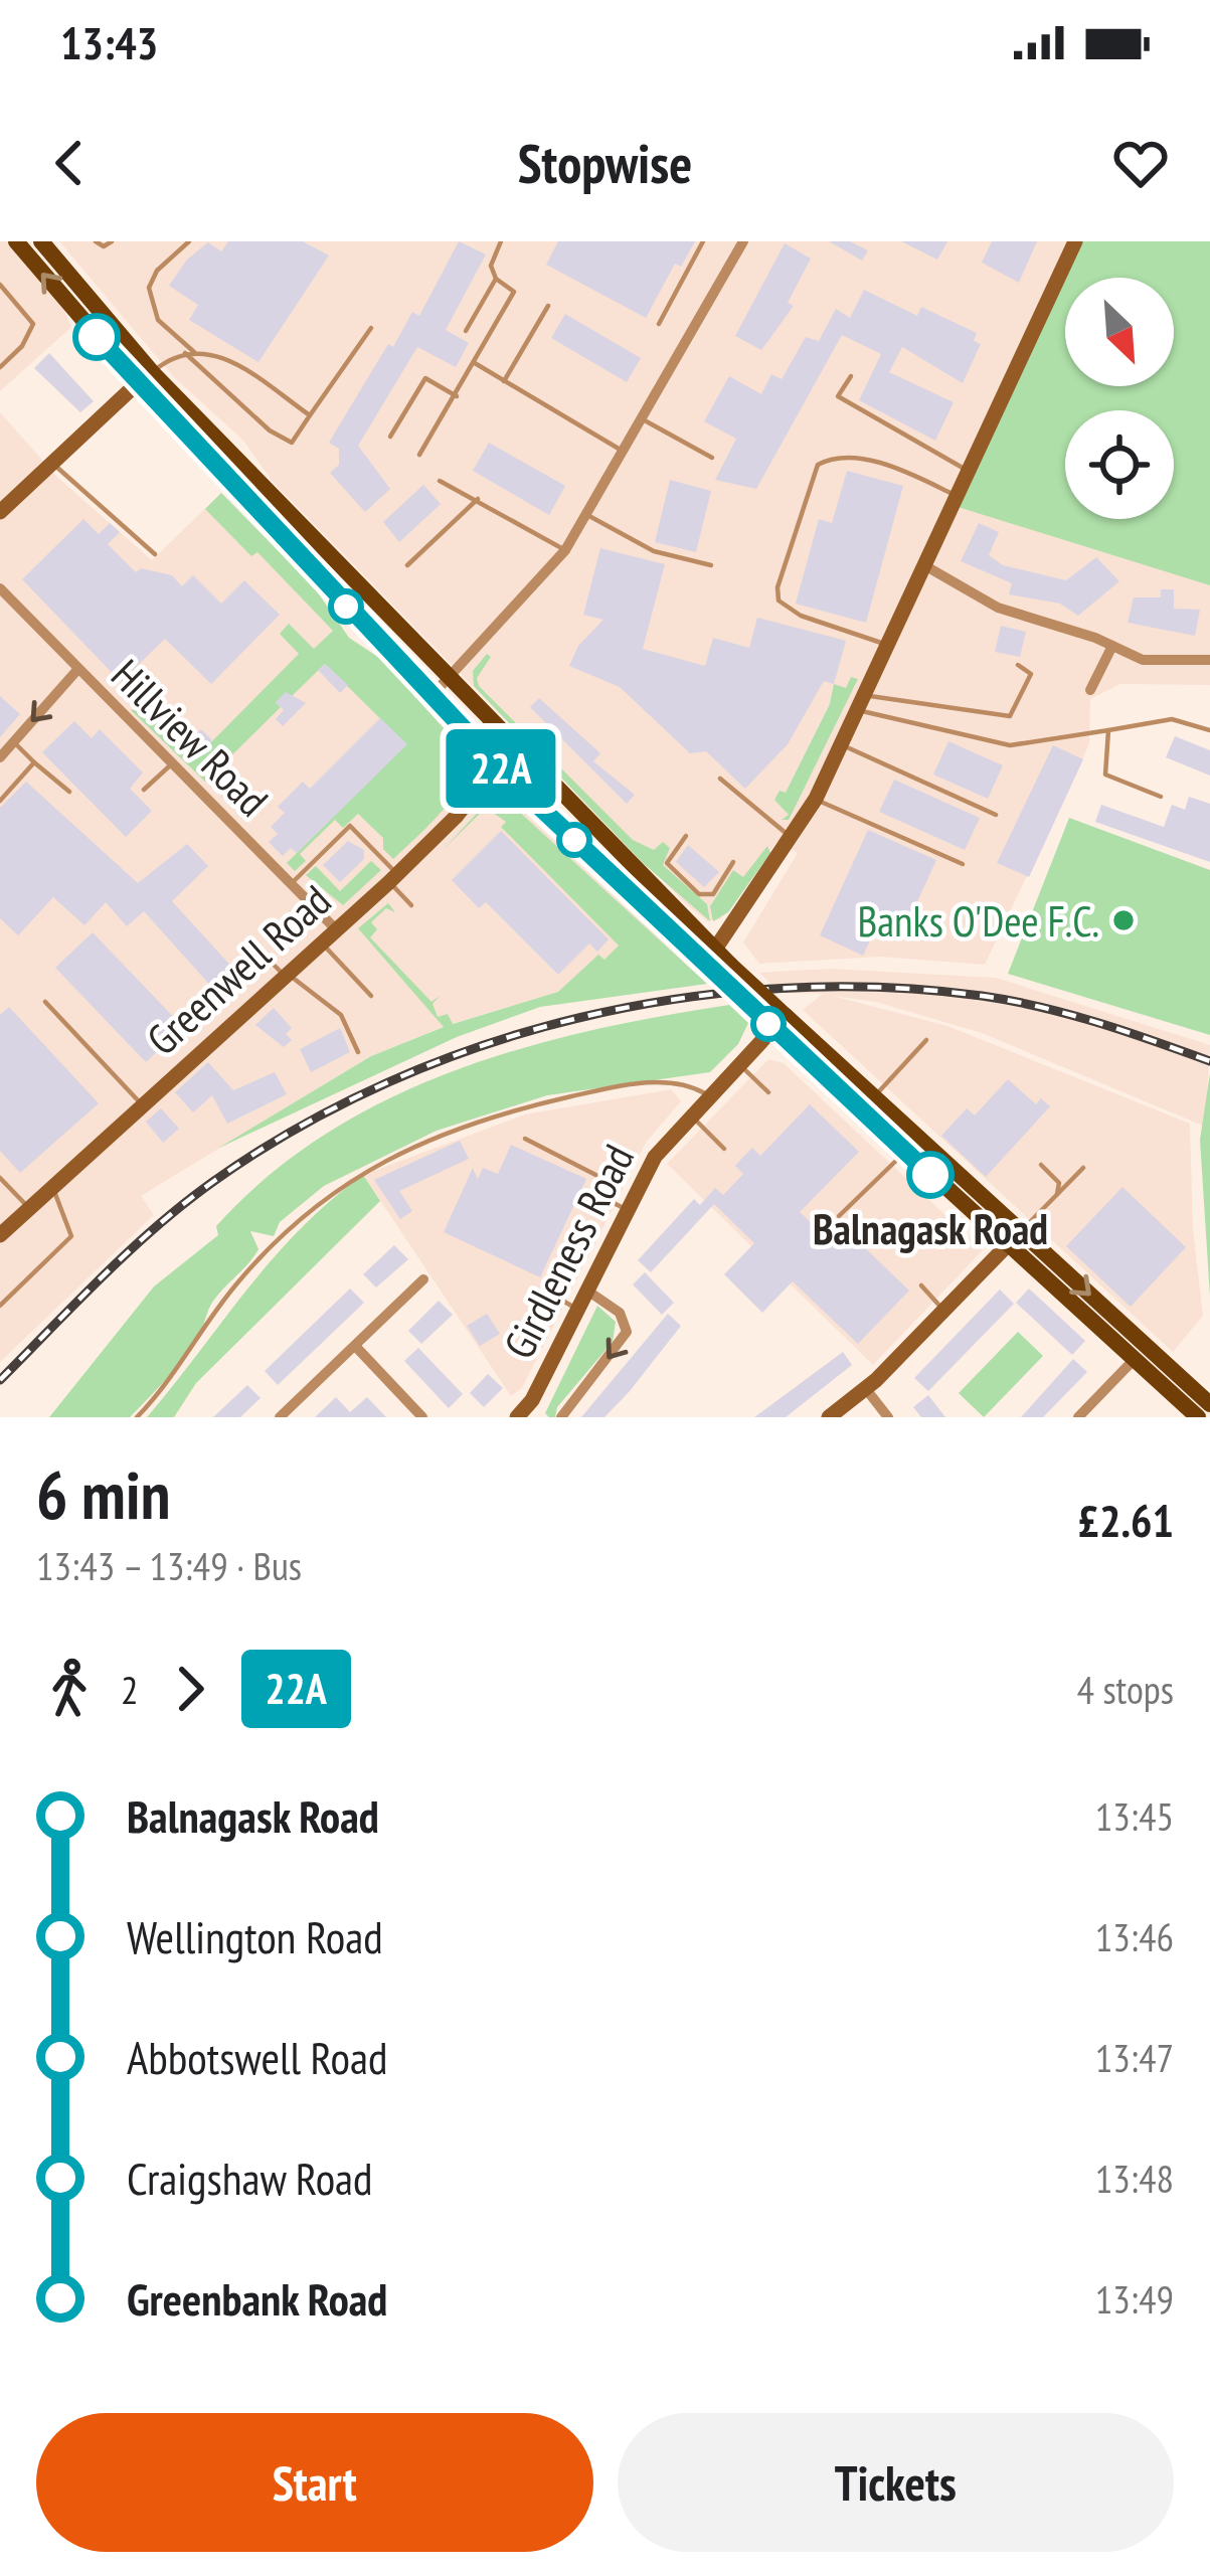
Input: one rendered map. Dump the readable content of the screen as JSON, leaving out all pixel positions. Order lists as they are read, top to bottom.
{
  "streets": {
    "street": ["Hillview Road", "Greenwell Road", "Girdleness Road"]
  },
  "crossings": [
    ["Hillview Road", "Greenwell Road"]
  ],
  "places": ["Banks O'Dee F.C.", "Balnagask Road"],
  "lines": ["bus line 22A"],
  "north": "bottom right",
  "page": {
    "status": "13:43",
    "header": "Stopwise",
    "on_map": "22A",
    "heading": ["6 min", "13:43 – 13:49 · Bus", "£2.61"],
    "legs": ["2", "22A", "4 stops"],
    "list": [
      {
        "name": "Balnagask Road",
        "value": "13:45"
      },
      {
        "name": "Wellington Road",
        "value": "13:46"
      },
      {
        "name": "Abbotswell Road",
        "value": "13:47"
      },
      {
        "name": "Craigshaw Road",
        "value": "13:48"
      },
      {
        "name": "Greenbank Road",
        "value": "13:49"
      }
    ],
    "buttons": ["Start", "Tickets"]
  }
}
